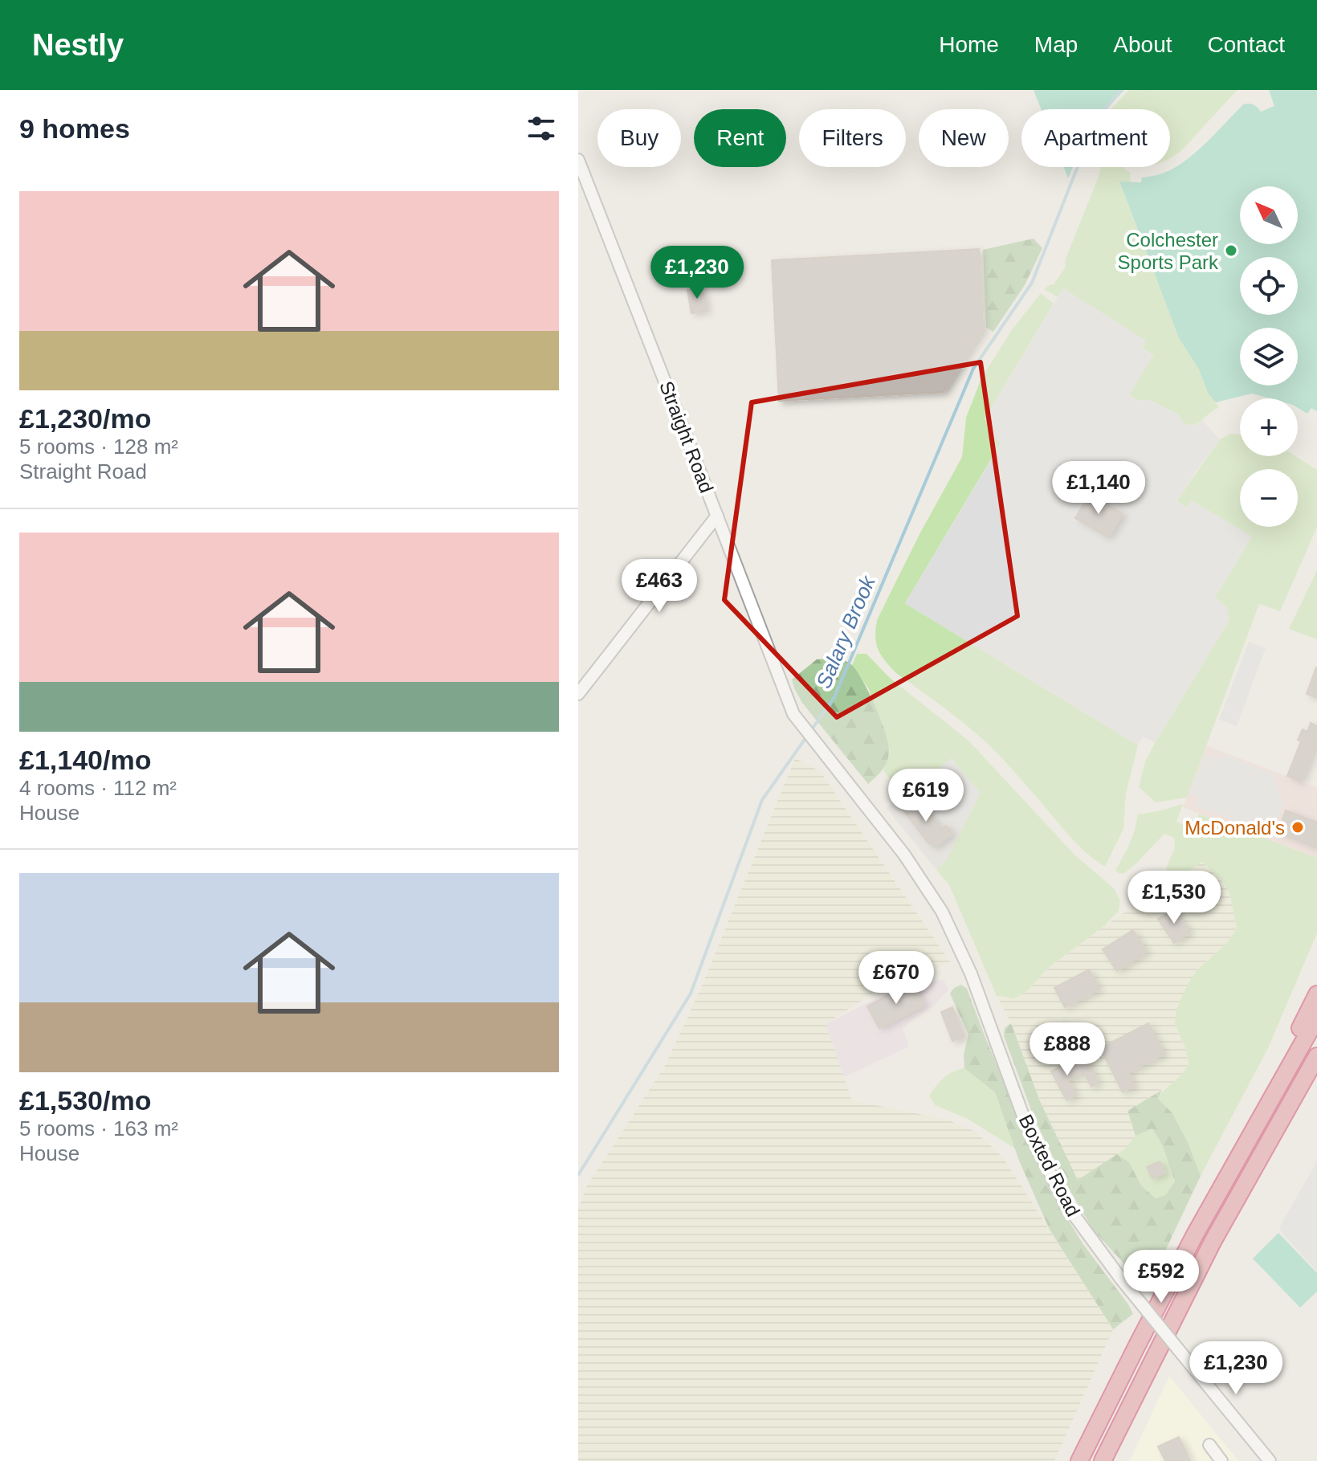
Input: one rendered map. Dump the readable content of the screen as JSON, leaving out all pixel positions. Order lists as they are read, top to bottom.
{
  "streets": {
    "street": ["Straight Road", "Boxted Road"]
  },
  "crossings": [
    ["Straight Road", "Boxted Road"]
  ],
  "water": ["Salary Brook"],
  "places": ["Colchester Sports Park", "McDonald's"],
  "north": "top left",
  "page": {
    "header": "Nestly",
    "nav": [
      "Home",
      "Map",
      "About",
      "Contact"
    ],
    "heading": "9 homes",
    "chip": [
      "Buy",
      "Rent",
      "Filters",
      "New",
      "Apartment"
    ],
    "list": [
      {
        "name": "£1,230/mo",
        "note": "5 rooms · 128 m² · Straight Road"
      },
      {
        "name": "£1,140/mo",
        "note": "4 rooms · 112 m² · House"
      },
      {
        "name": "£1,530/mo",
        "note": "5 rooms · 163 m² · House"
      }
    ],
    "map_buttons": ["+", "−"],
    "price": [
      "£1,230",
      "£1,140",
      "£463",
      "£619",
      "£1,530",
      "£670",
      "£888",
      "£592",
      "£1,230"
    ]
  }
}
